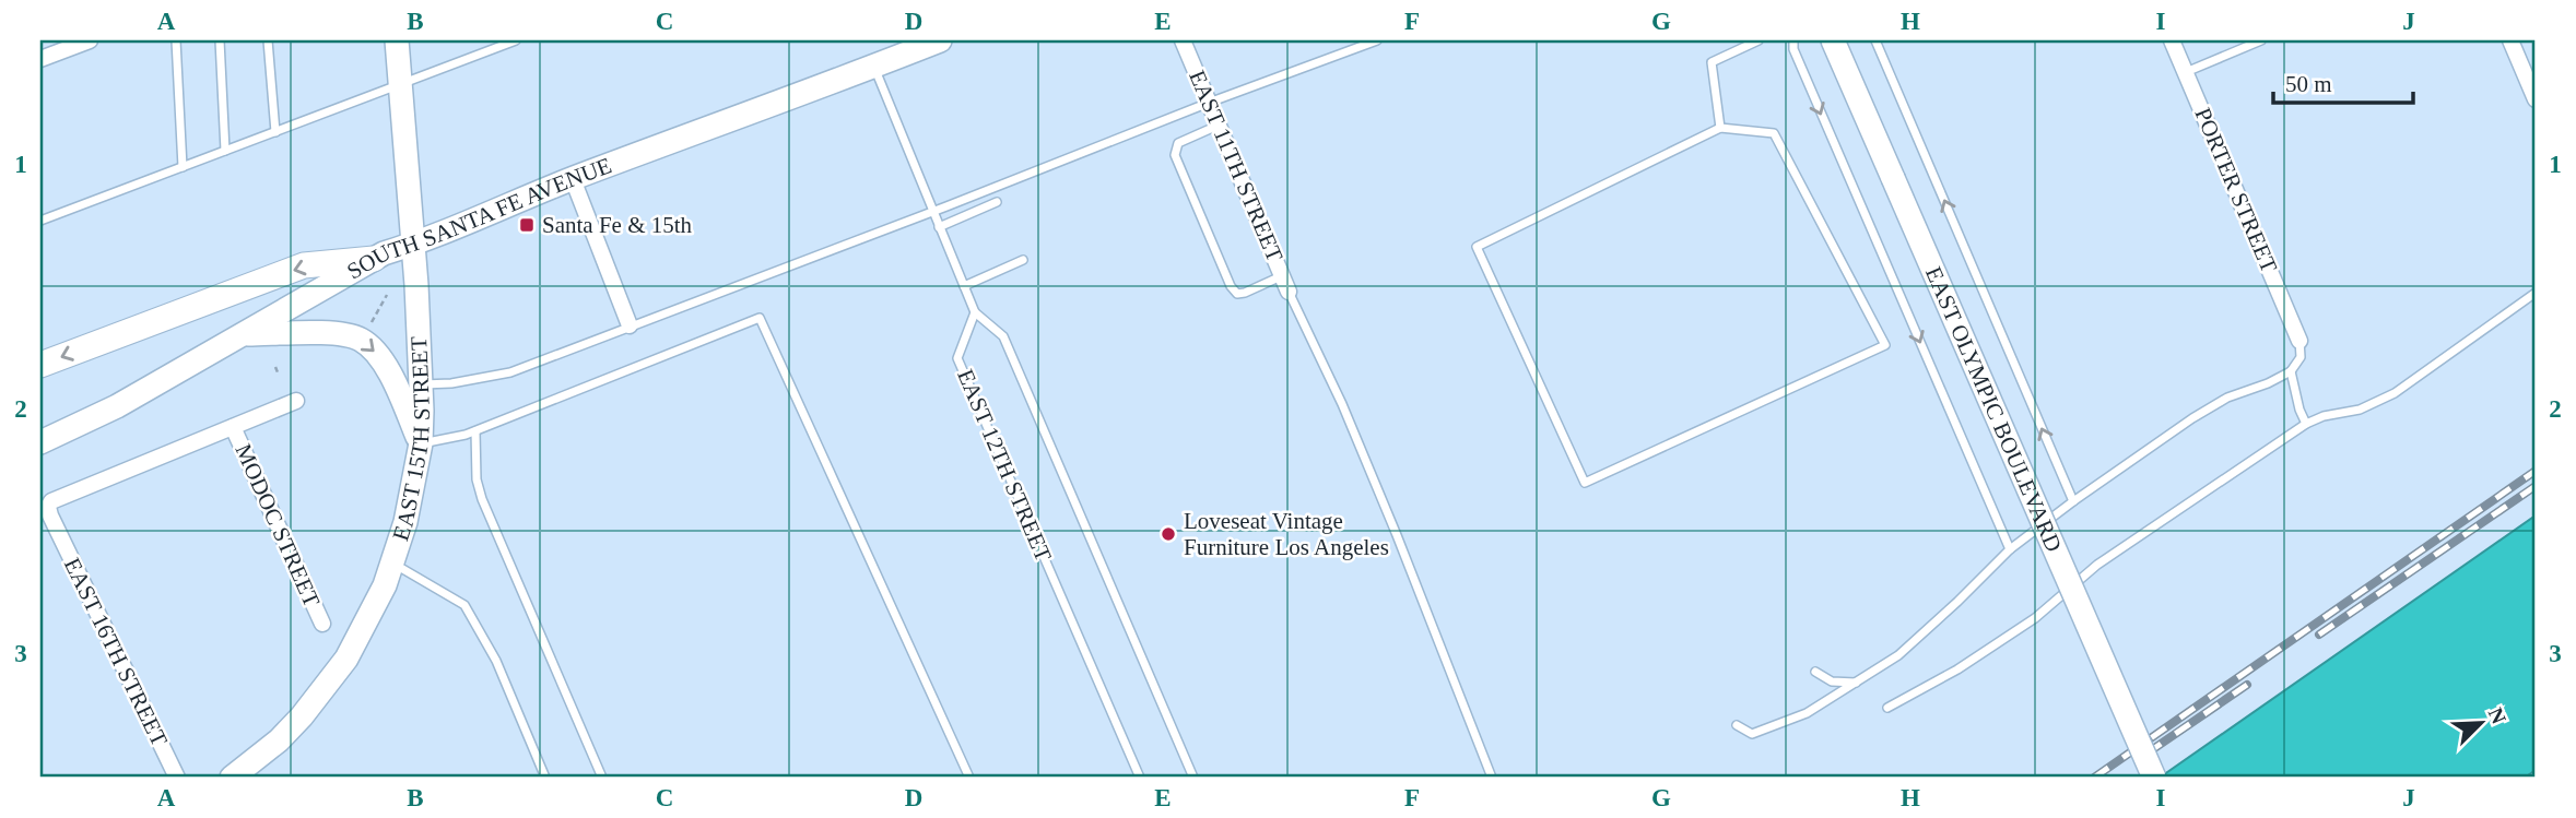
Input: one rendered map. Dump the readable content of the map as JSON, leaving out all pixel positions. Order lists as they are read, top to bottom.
{
  "streets": {
    "main road": ["SOUTH SANTA FE AVENUE", "EAST OLYMPIC BOULEVARD", "EAST 15TH STREET"],
    "street": [
      "EAST 11TH STREET",
      "PORTER STREET",
      "MODOC STREET",
      "EAST 16TH STREET"
    ],
    "lane": ["EAST 12TH STREET"]
  },
  "crossings": [
    ["SOUTH SANTA FE AVENUE", "EAST 15TH STREET"]
  ],
  "places": {
    "transit": ["Santa Fe & 15th"],
    "other": ["Loveseat Vintage Furniture Los Angeles"]
  },
  "scale_bar": "50 m",
  "north": "top right",
  "grid": {
    "columns": [
      "A",
      "B",
      "C",
      "D",
      "E",
      "F",
      "G",
      "H",
      "I",
      "J"
    ],
    "rows": ["1", "2", "3"]
  }
}
